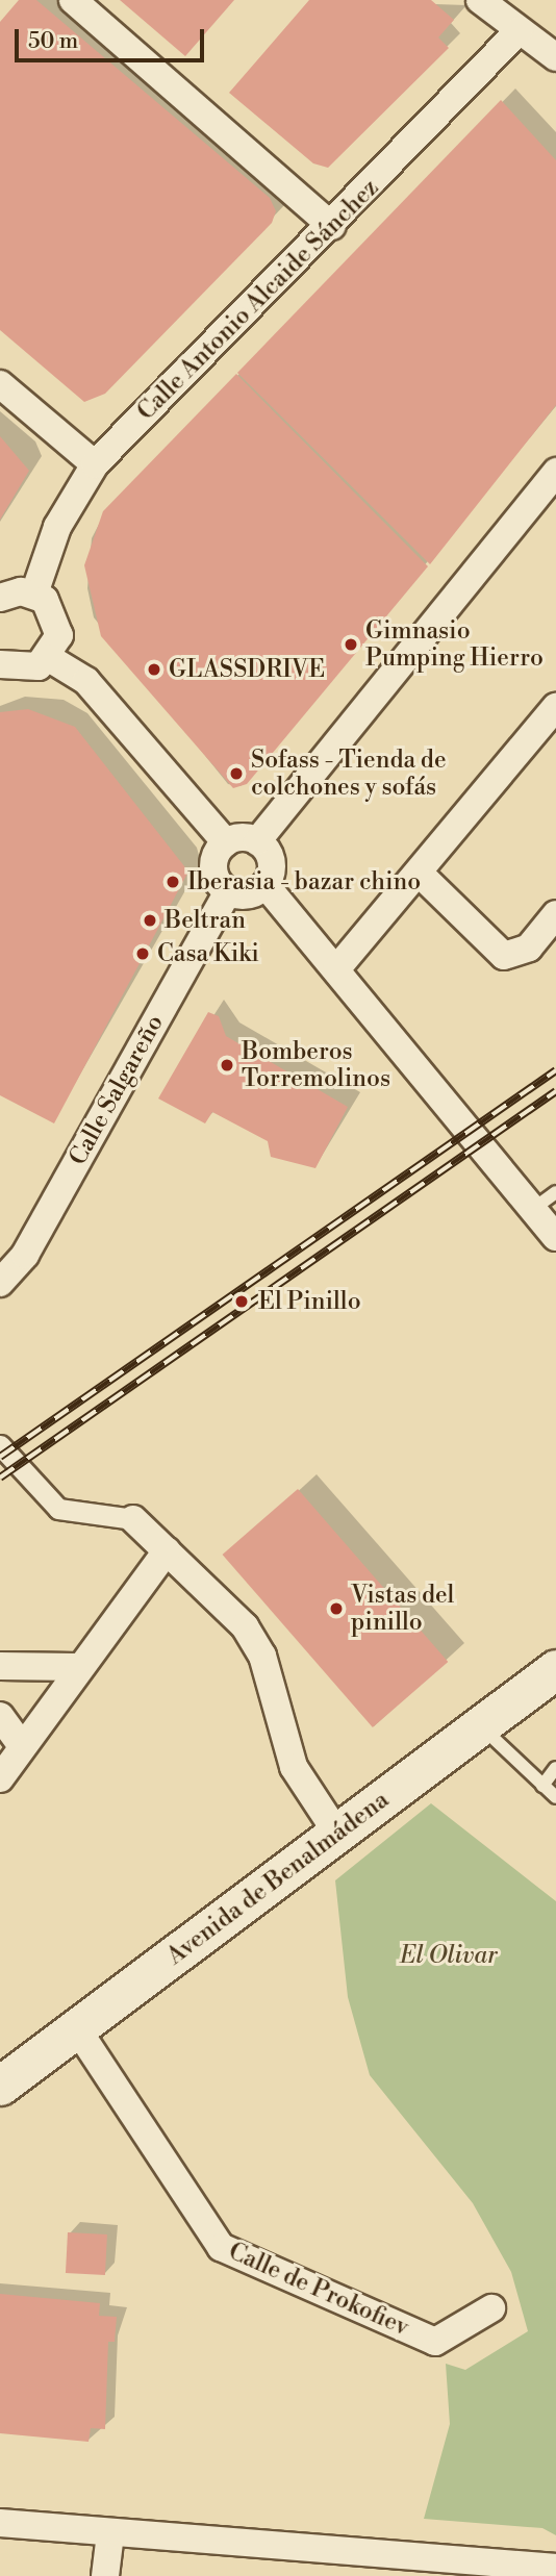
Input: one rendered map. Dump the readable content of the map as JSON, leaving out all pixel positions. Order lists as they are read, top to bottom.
{
  "streets": {
    "main road": ["Avenida de Benalmádena"],
    "street": ["Calle Antonio Alcaide Sánchez", "Calle Salgareño", "Calle de Prokofiev"]
  },
  "crossings": [
    ["Avenida de Benalmádena", "Calle de Prokofiev"]
  ],
  "parks": ["El Olivar"],
  "places": [
    "Gimnasio Pumping Hierro",
    "GLASSDRIVE",
    "Sofass - Tienda de colchones y sofás",
    "Iberasia - bazar chino",
    "Beltran",
    "Casa Kiki",
    "Bomberos Torremolinos",
    "El Pinillo",
    "Vistas del pinillo"
  ],
  "scale_bar": "50 m"
}
